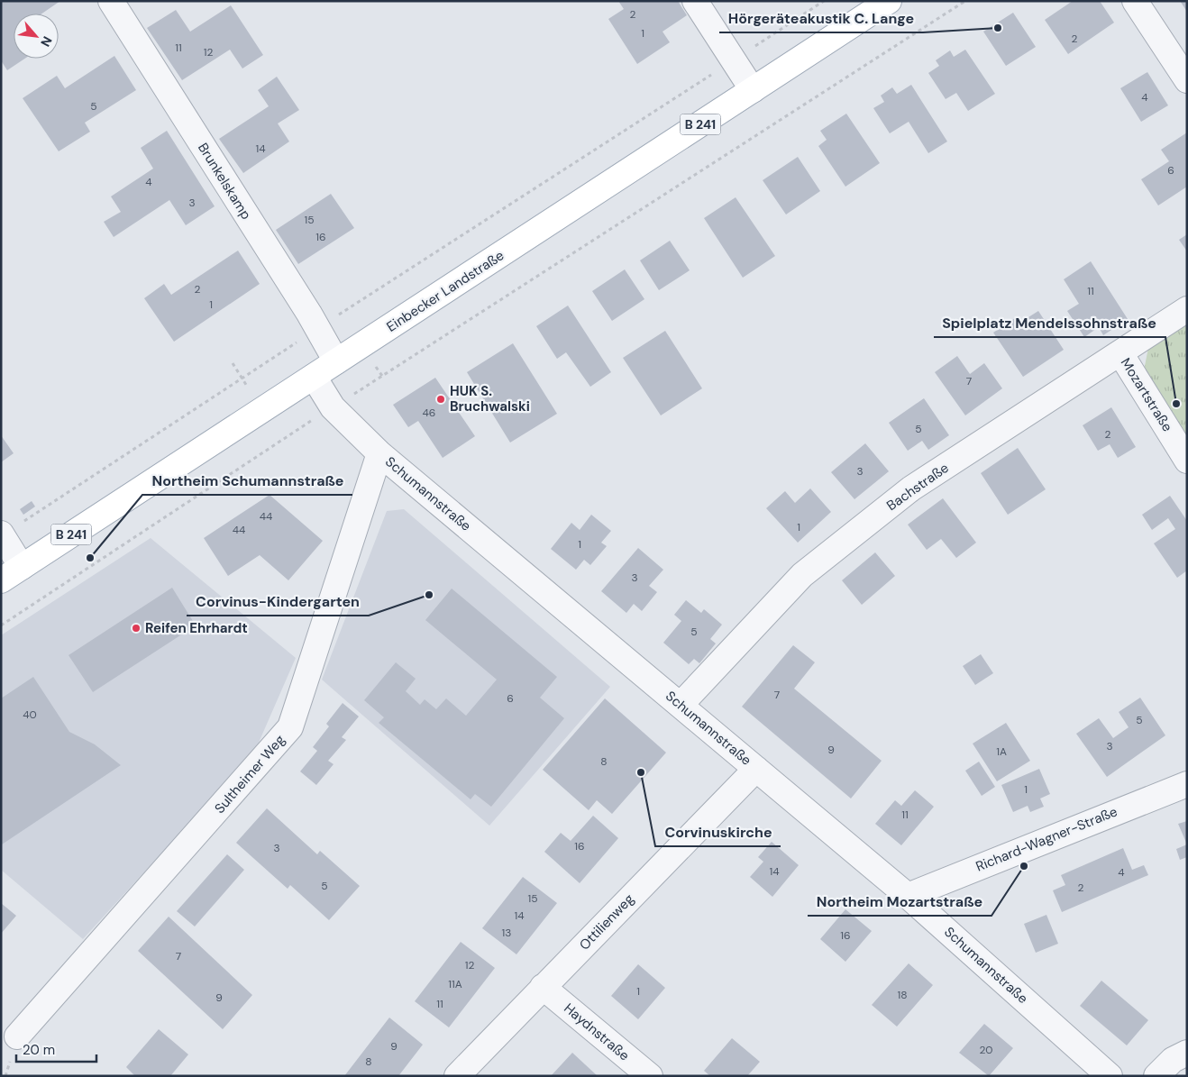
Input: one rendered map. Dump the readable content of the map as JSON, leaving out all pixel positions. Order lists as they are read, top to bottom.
{
  "streets": {
    "main road": ["B 241", "Einbecker Landstraße"],
    "street": [
      "Brunkelskamp",
      "Mozartstraße",
      "Bachstraße",
      "Schumannstraße",
      "Sultheimer Weg",
      "Richard-Wagner-Straße",
      "Ottilienweg",
      "Haydnstraße"
    ]
  },
  "crossings": [
    ["Brunkelskamp", "Einbecker Landstraße"],
    ["Einbecker Landstraße", "Schumannstraße"],
    ["Mozartstraße", "Bachstraße"],
    ["Bachstraße", "Schumannstraße"],
    ["Schumannstraße", "Sultheimer Weg"],
    ["Schumannstraße", "Richard-Wagner-Straße"],
    ["Schumannstraße", "Ottilienweg"],
    ["Ottilienweg", "Haydnstraße"]
  ],
  "places": [
    "Hörgeräteakustik C. Lange",
    "HUK S. Bruchwalski",
    "Spielplatz Mendelssohnstraße",
    "Northeim Schumannstraße",
    "Corvinus-Kindergarten",
    "Reifen Ehrhardt",
    "Corvinuskirche",
    "Northeim Mozartstraße"
  ],
  "house_numbers": [
    "2",
    "1",
    "2",
    "11",
    "12",
    "4",
    "5",
    "14",
    "6",
    "4",
    "3",
    "15",
    "16",
    "2",
    "11",
    "1",
    "7",
    "46",
    "5",
    "2",
    "3",
    "44",
    "1",
    "44",
    "1",
    "3",
    "5",
    "7",
    "6",
    "40",
    "5",
    "3",
    "9",
    "1A",
    "8",
    "1",
    "11",
    "16",
    "3",
    "14",
    "4",
    "5",
    "2",
    "15",
    "14",
    "13",
    "16",
    "7",
    "12",
    "11A",
    "1",
    "18",
    "9",
    "11",
    "9",
    "20",
    "8"
  ],
  "scale_bar": "20 m",
  "north": "bottom right"
}
